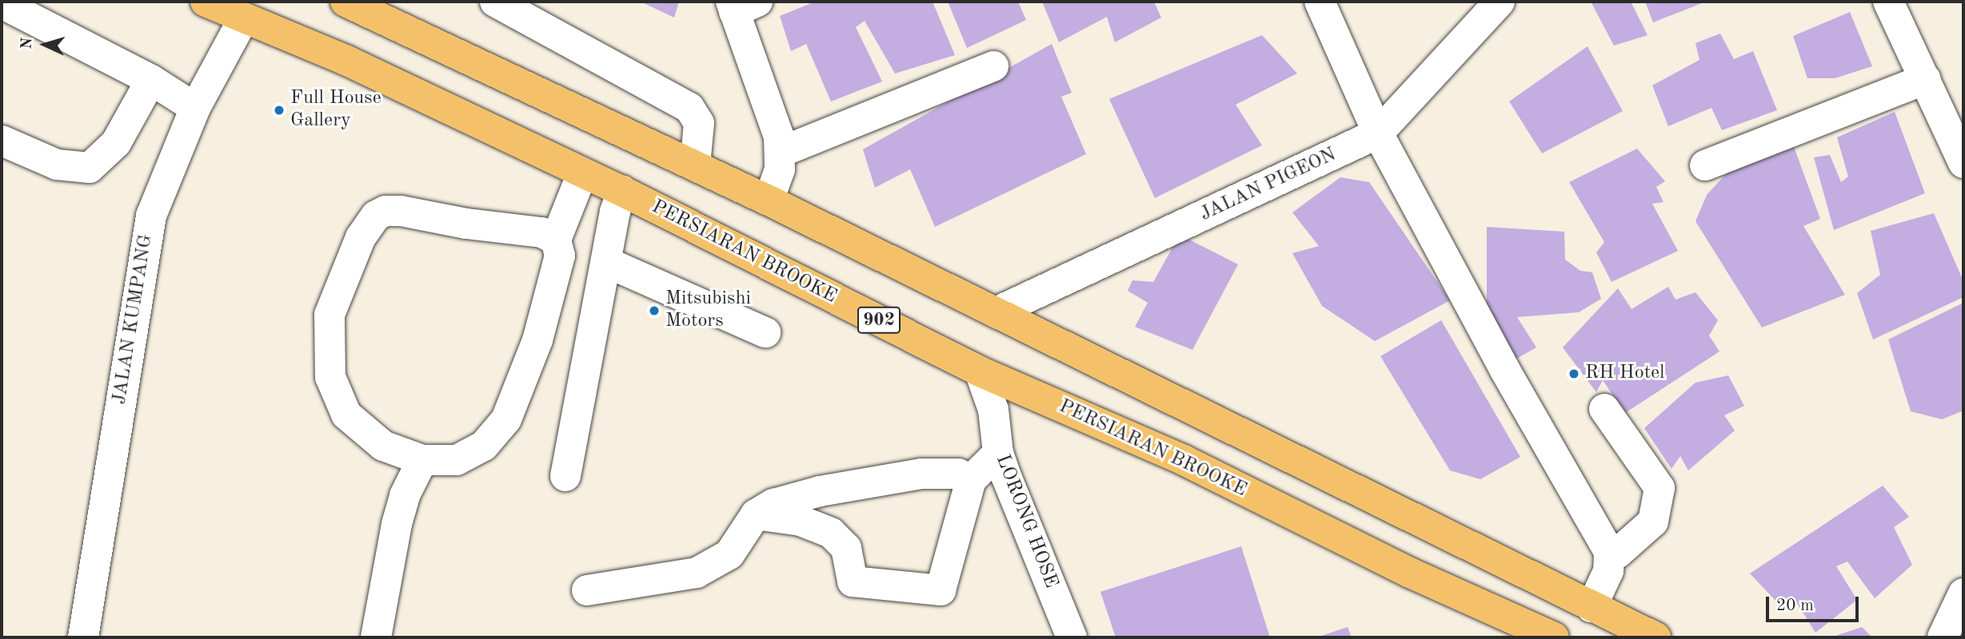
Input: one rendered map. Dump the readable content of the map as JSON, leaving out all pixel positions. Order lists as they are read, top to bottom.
{
  "streets": {
    "main road": ["PERSIARAN BROOKE", "902"],
    "street": ["JALAN PIGEON", "JALAN KUMPANG", "LORONG HOSE"]
  },
  "crossings": [
    ["PERSIARAN BROOKE", "JALAN KUMPANG"],
    ["PERSIARAN BROOKE", "LORONG HOSE"]
  ],
  "places": ["Full House Gallery", "Mitsubishi Motors", "RH Hotel"],
  "scale_bar": "20 m",
  "north": "left"
}
